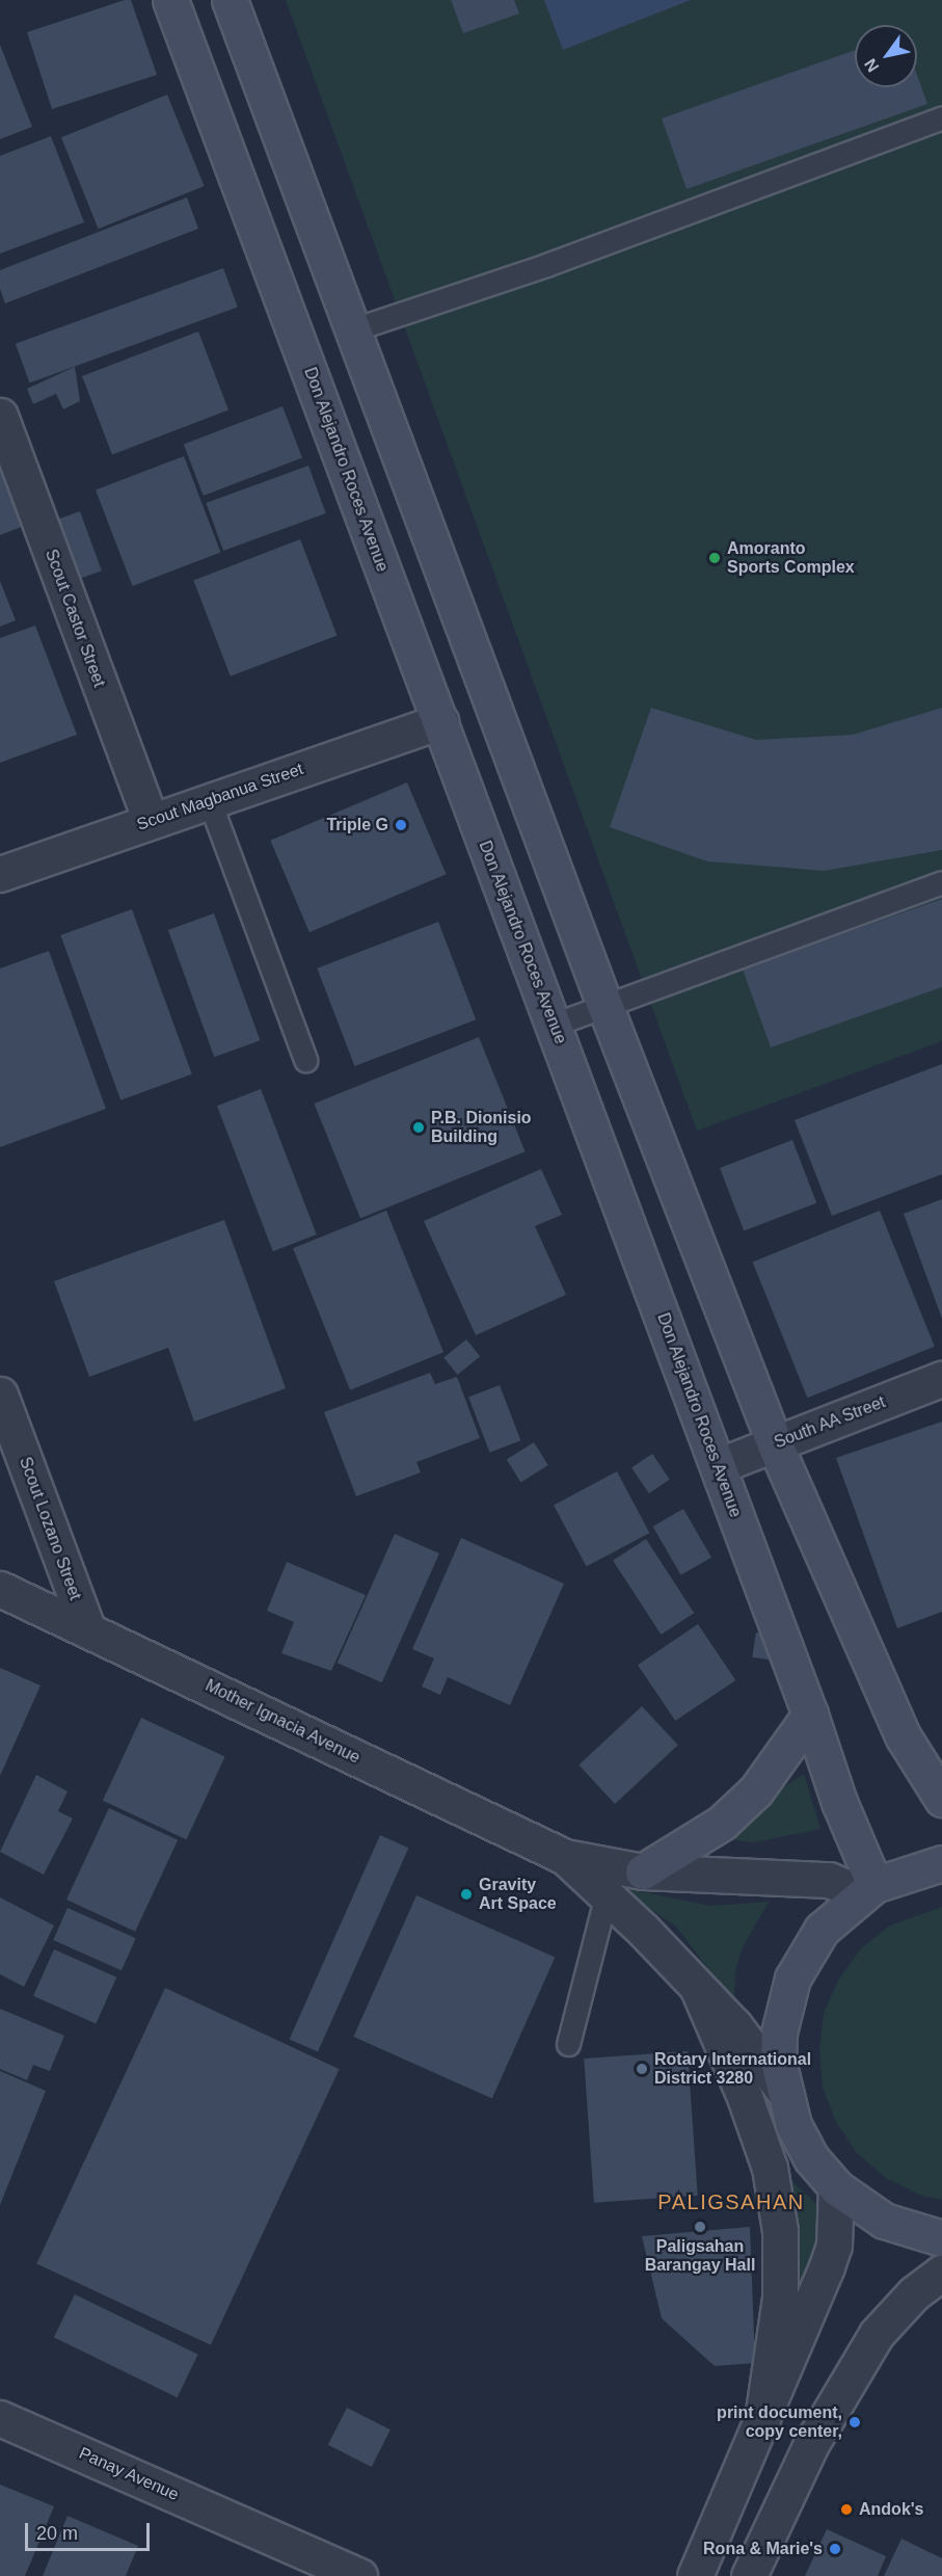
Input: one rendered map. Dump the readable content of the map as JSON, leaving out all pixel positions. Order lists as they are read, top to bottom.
{
  "streets": {
    "main road": ["Don Alejandro Roces Avenue"],
    "street": [
      "Scout Castor Street",
      "Scout Magbanua Street",
      "South AA Street",
      "Scout Lozano Street",
      "Mother Ignacia Avenue",
      "Panay Avenue"
    ]
  },
  "crossings": [
    ["Don Alejandro Roces Avenue", "Scout Magbanua Street"],
    ["Don Alejandro Roces Avenue", "South AA Street"],
    ["Don Alejandro Roces Avenue", "Mother Ignacia Avenue"],
    ["Scout Castor Street", "Scout Magbanua Street"],
    ["Scout Lozano Street", "Mother Ignacia Avenue"]
  ],
  "districts": ["PALIGSAHAN"],
  "places": [
    "Amoranto Sports Complex",
    "Triple G",
    "P.B. Dionisio Building",
    "Gravity Art Space",
    "Rotary International District 3280",
    "Paligsahan Barangay Hall",
    "print document, copy center,",
    "Andok's",
    "Rona & Marie's"
  ],
  "scale_bar": "20 m",
  "north": "bottom left"
}
